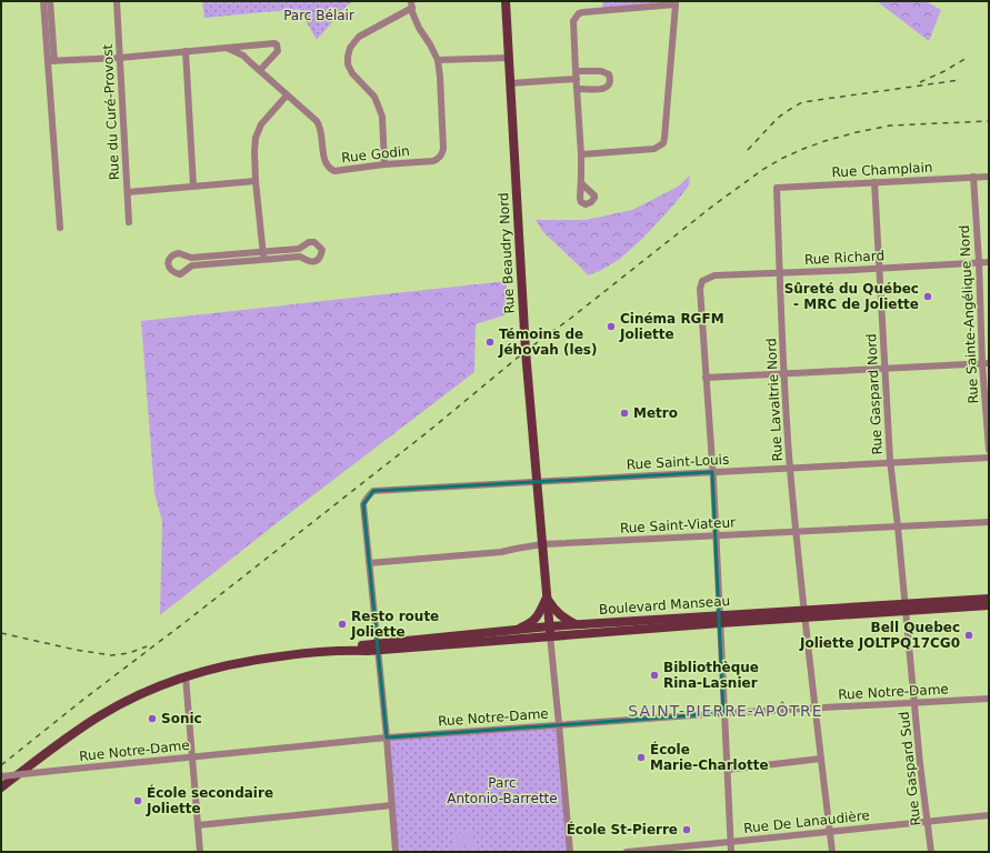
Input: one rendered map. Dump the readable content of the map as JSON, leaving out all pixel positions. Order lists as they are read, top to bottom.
{
  "streets": {
    "main road": ["Rue Beaudry Nord", "Boulevard Manseau"],
    "street": [
      "Rue du Curé-Provost",
      "Rue Godin",
      "Rue Champlain",
      "Rue Richard",
      "Rue Sainte-Angélique Nord",
      "Rue Gaspard Nord",
      "Rue Lavaltrie Nord",
      "Rue Saint-Louis",
      "Rue Saint-Viateur",
      "Rue Notre-Dame",
      "Rue Gaspard Sud",
      "Rue De Lanaudière"
    ]
  },
  "crossings": [
    ["Rue Champlain", "Rue Sainte-Angélique Nord"],
    ["Rue Champlain", "Rue Gaspard Nord"],
    ["Rue Champlain", "Rue Lavaltrie Nord"],
    ["Rue Beaudry Nord", "Rue Saint-Louis"],
    ["Rue Beaudry Nord", "Rue Saint-Viateur"],
    ["Rue Beaudry Nord", "Boulevard Manseau"],
    ["Rue Richard", "Rue Sainte-Angélique Nord"],
    ["Rue Richard", "Rue Gaspard Nord"],
    ["Rue Richard", "Rue Lavaltrie Nord"],
    ["Rue Gaspard Nord", "Rue Saint-Louis"],
    ["Rue Gaspard Nord", "Rue Saint-Viateur"],
    ["Rue Gaspard Nord", "Boulevard Manseau"],
    ["Rue Gaspard Nord", "Rue Gaspard Sud"],
    ["Rue Lavaltrie Nord", "Rue Saint-Louis"],
    ["Rue Lavaltrie Nord", "Rue Saint-Viateur"],
    ["Rue Lavaltrie Nord", "Boulevard Manseau"],
    ["Rue Lavaltrie Nord", "Rue Notre-Dame"],
    ["Rue Lavaltrie Nord", "Rue De Lanaudière"],
    ["Rue Saint-Louis", "Rue Saint-Viateur"],
    ["Boulevard Manseau", "Rue Gaspard Sud"],
    ["Rue Notre-Dame", "Rue Gaspard Sud"],
    ["Rue Gaspard Sud", "Rue De Lanaudière"]
  ],
  "districts": ["SAINT-PIERRE-APÔTRE"],
  "parks": ["Parc Bélair", "Parc Antonio-Barrette"],
  "places": [
    "Sûreté du Québec - MRC de Joliette",
    "Cinéma RGFM Joliette",
    "Témoins de Jéhovah (les)",
    "Metro",
    "Resto route Joliette",
    "Bell Quebec Joliette JOLTPQ17CG0",
    "Bibliothèque Rina-Lasnier",
    "Sonic",
    "École Marie-Charlotte",
    "École secondaire Joliette",
    "École St-Pierre"
  ]
}
